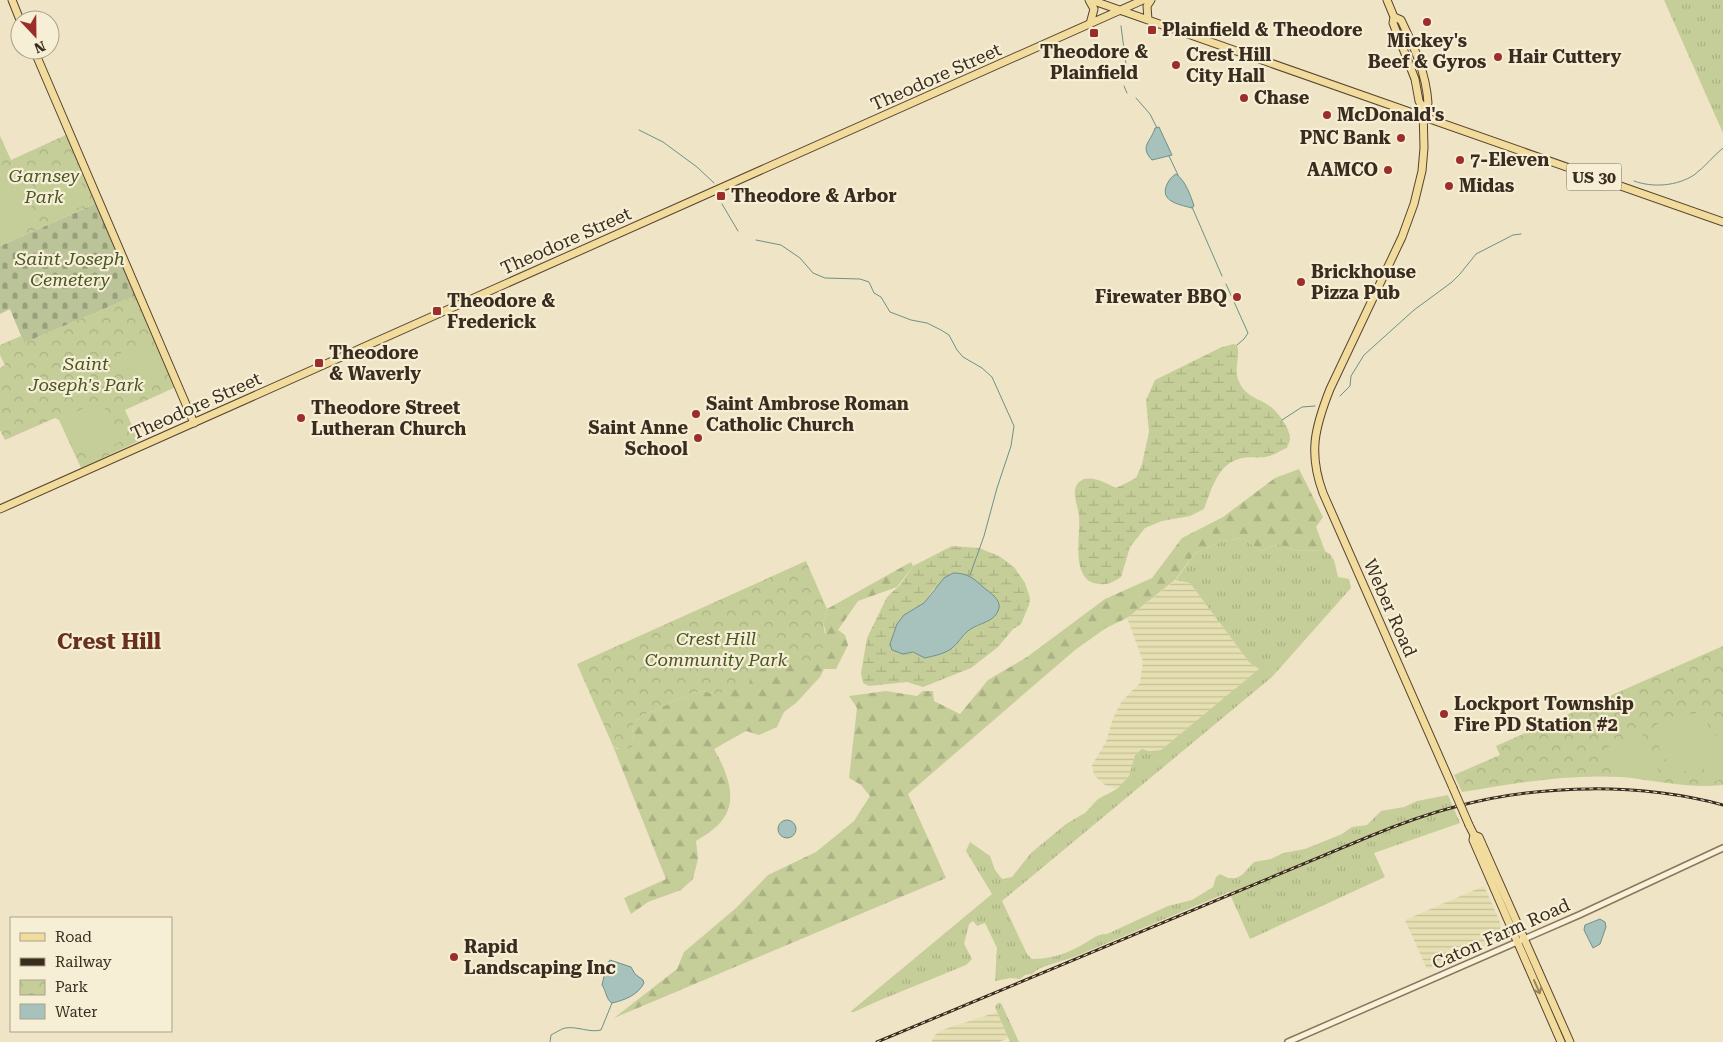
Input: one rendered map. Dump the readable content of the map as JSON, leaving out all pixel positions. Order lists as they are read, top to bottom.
{
  "streets": {
    "main road": ["Theodore Street", "US 30", "Weber Road"],
    "street": ["Caton Farm Road"]
  },
  "crossings": [
    ["Theodore Street", "US 30"],
    ["US 30", "Weber Road"],
    ["Weber Road", "Caton Farm Road"]
  ],
  "districts": ["Crest Hill"],
  "parks": [
    "Garnsey Park",
    "Saint Joseph Cemetery",
    "Saint Joseph's Park",
    "Crest Hill Community Park"
  ],
  "places": {
    "other": [
      "Mickey's Beef & Gyros",
      "Hair Cuttery",
      "Crest Hill City Hall",
      "Chase",
      "McDonald's",
      "PNC Bank",
      "7-Eleven",
      "AAMCO",
      "Midas",
      "Brickhouse Pizza Pub",
      "Firewater BBQ",
      "Saint Ambrose Roman Catholic Church",
      "Theodore Street Lutheran Church",
      "Saint Anne School",
      "Lockport Township Fire PD Station #2",
      "Rapid Landscaping Inc"
    ],
    "transit": [
      "Plainfield & Theodore",
      "Theodore & Plainfield",
      "Theodore & Arbor",
      "Theodore & Frederick",
      "Theodore & Waverly"
    ]
  },
  "legend": [
    "Road",
    "Railway",
    "Park",
    "Water"
  ],
  "north": "bottom"
}
